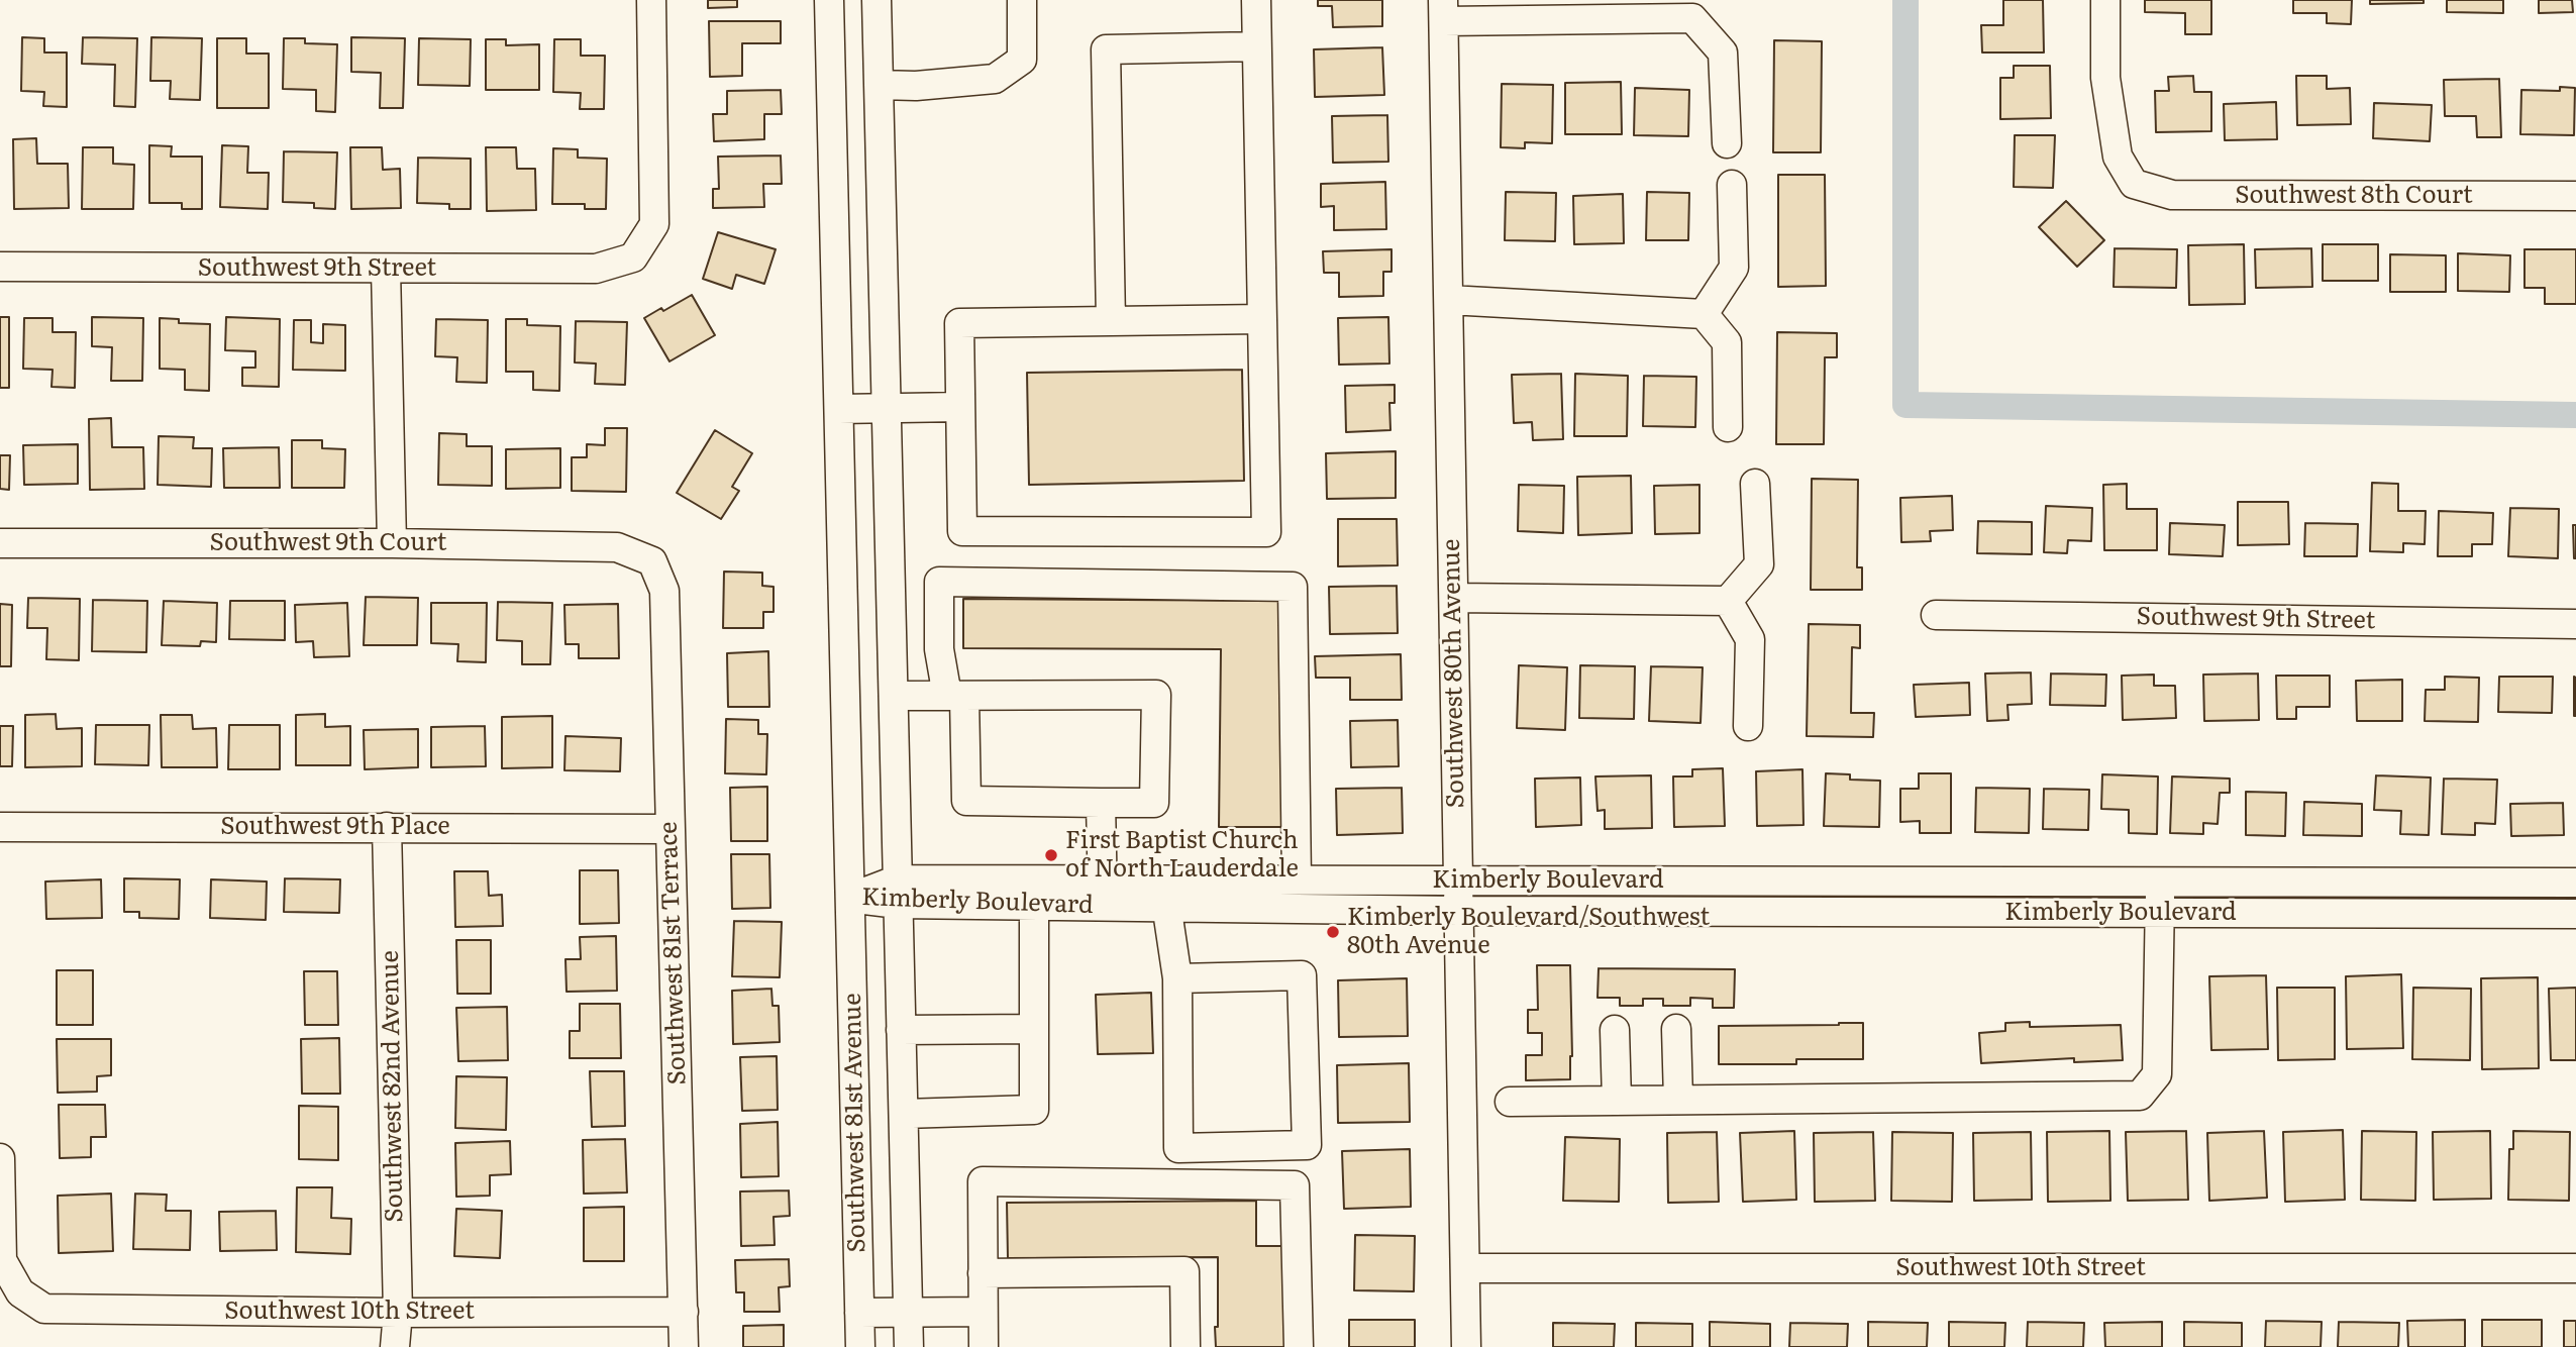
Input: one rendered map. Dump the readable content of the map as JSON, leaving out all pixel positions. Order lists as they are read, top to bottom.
{
  "streets": {
    "street": [
      "Southwest 8th Court",
      "Southwest 9th Street",
      "Southwest 9th Court",
      "Southwest 80th Avenue",
      "Southwest 9th Place",
      "Kimberly Boulevard",
      "Southwest 81st Terrace",
      "Southwest 82nd Avenue",
      "Southwest 81st Avenue",
      "Southwest 10th Street"
    ]
  },
  "crossings": [
    ["Southwest 9th Court", "Southwest 81st Terrace"],
    ["Southwest 80th Avenue", "Kimberly Boulevard"],
    ["Southwest 80th Avenue", "Southwest 10th Street"],
    ["Southwest 9th Place", "Southwest 81st Terrace"],
    ["Southwest 9th Place", "Southwest 82nd Avenue"],
    ["Kimberly Boulevard", "Southwest 81st Avenue"],
    ["Southwest 81st Terrace", "Southwest 10th Street"],
    ["Southwest 82nd Avenue", "Southwest 10th Street"]
  ],
  "places": ["First Baptist Church of North Lauderdale", "Kimberly Boulevard/Southwest 80th Avenue"]
}
